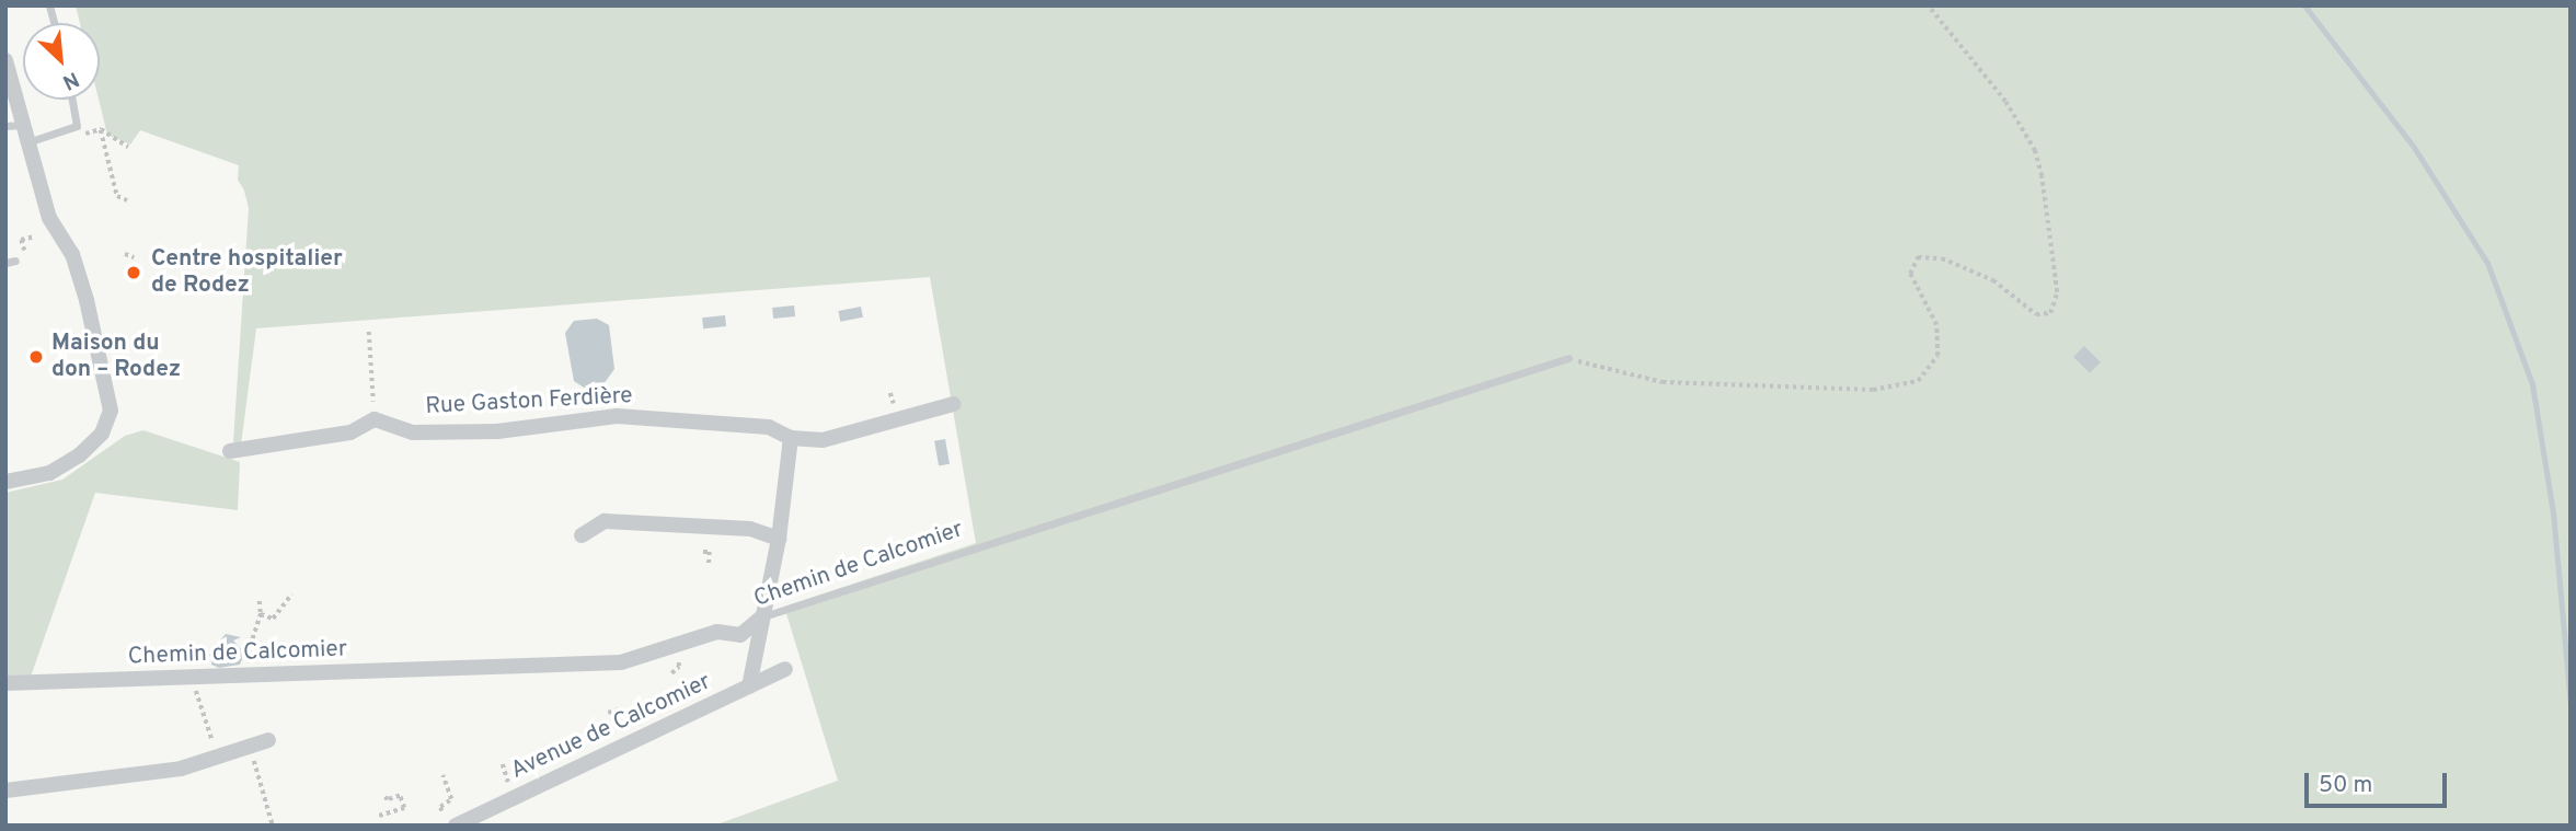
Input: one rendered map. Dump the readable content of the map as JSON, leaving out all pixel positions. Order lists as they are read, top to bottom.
{
  "streets": {
    "street": ["Rue Gaston Ferdière", "Chemin de Calcomier", "Avenue de Calcomier"]
  },
  "places": ["Centre hospitalier de Rodez", "Maison du don – Rodez"],
  "scale_bar": "50 m",
  "north": "bottom right"
}
